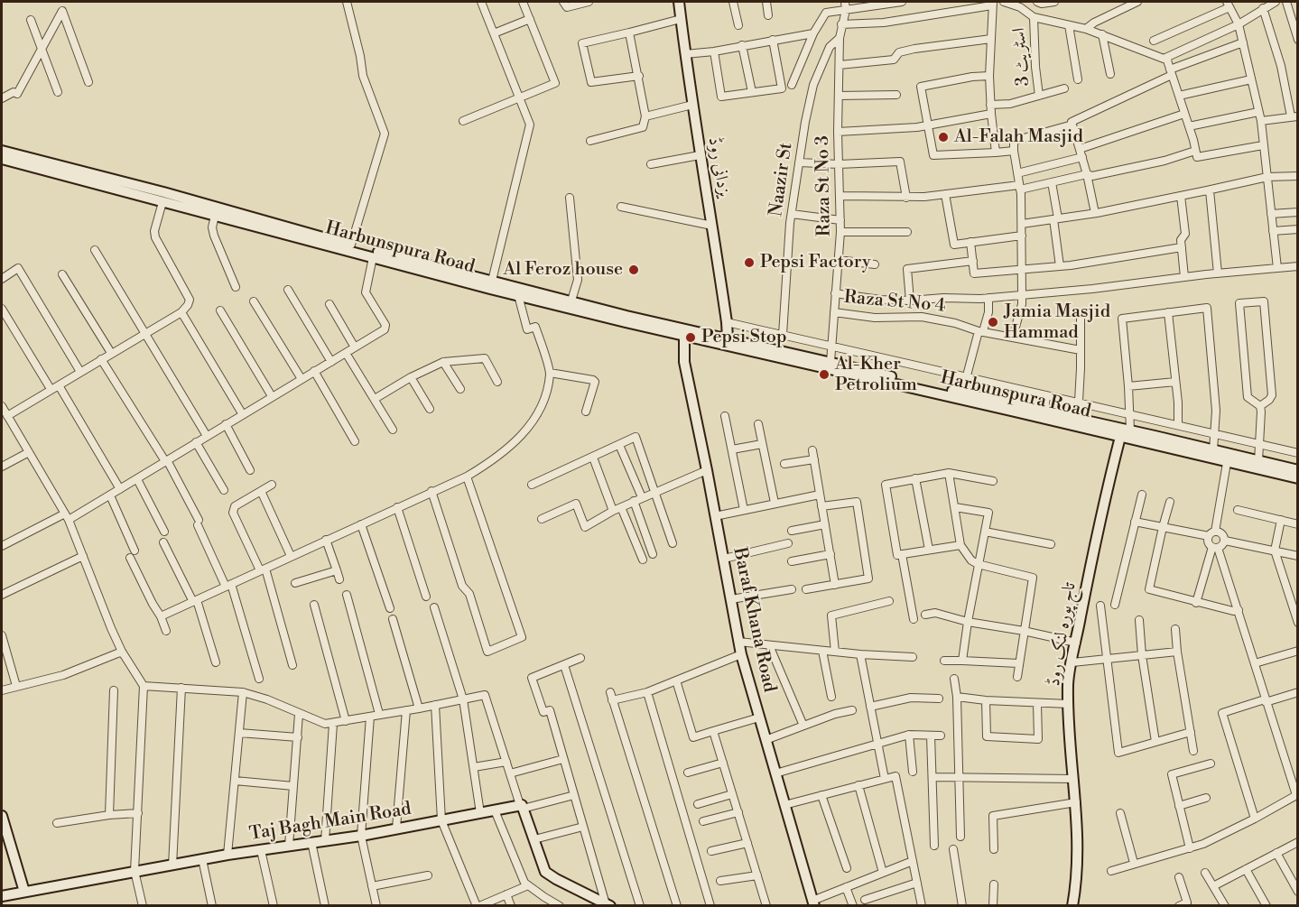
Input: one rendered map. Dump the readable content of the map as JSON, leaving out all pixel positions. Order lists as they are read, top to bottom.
{
  "streets": {
    "main road": [
      "یزدانی روڈ",
      "Harbunspura Road",
      "Baraf Khana Road",
      "تاج پورہ لنک روڈ",
      "Taj Bagh Main Road"
    ],
    "street": [
      "اسٹریٹ 3",
      "Naazir St",
      "Raza St No 3",
      "Raza St No 4"
    ]
  },
  "crossings": [
    ["یزدانی روڈ", "Harbunspura Road"],
    ["Naazir St", "Raza St No 3"],
    ["Raza St No 3", "Harbunspura Road"],
    ["Raza St No 3", "Raza St No 4"],
    ["Harbunspura Road", "Baraf Khana Road"],
    ["Harbunspura Road", "تاج پورہ لنک روڈ"]
  ],
  "places": [
    "Al-Falah Masjid",
    "Pepsi Factory",
    "Al Feroz house",
    "Jamia Masjid Hammad",
    "Pepsi Stop",
    "Al-Kher Petrolium"
  ]
}
